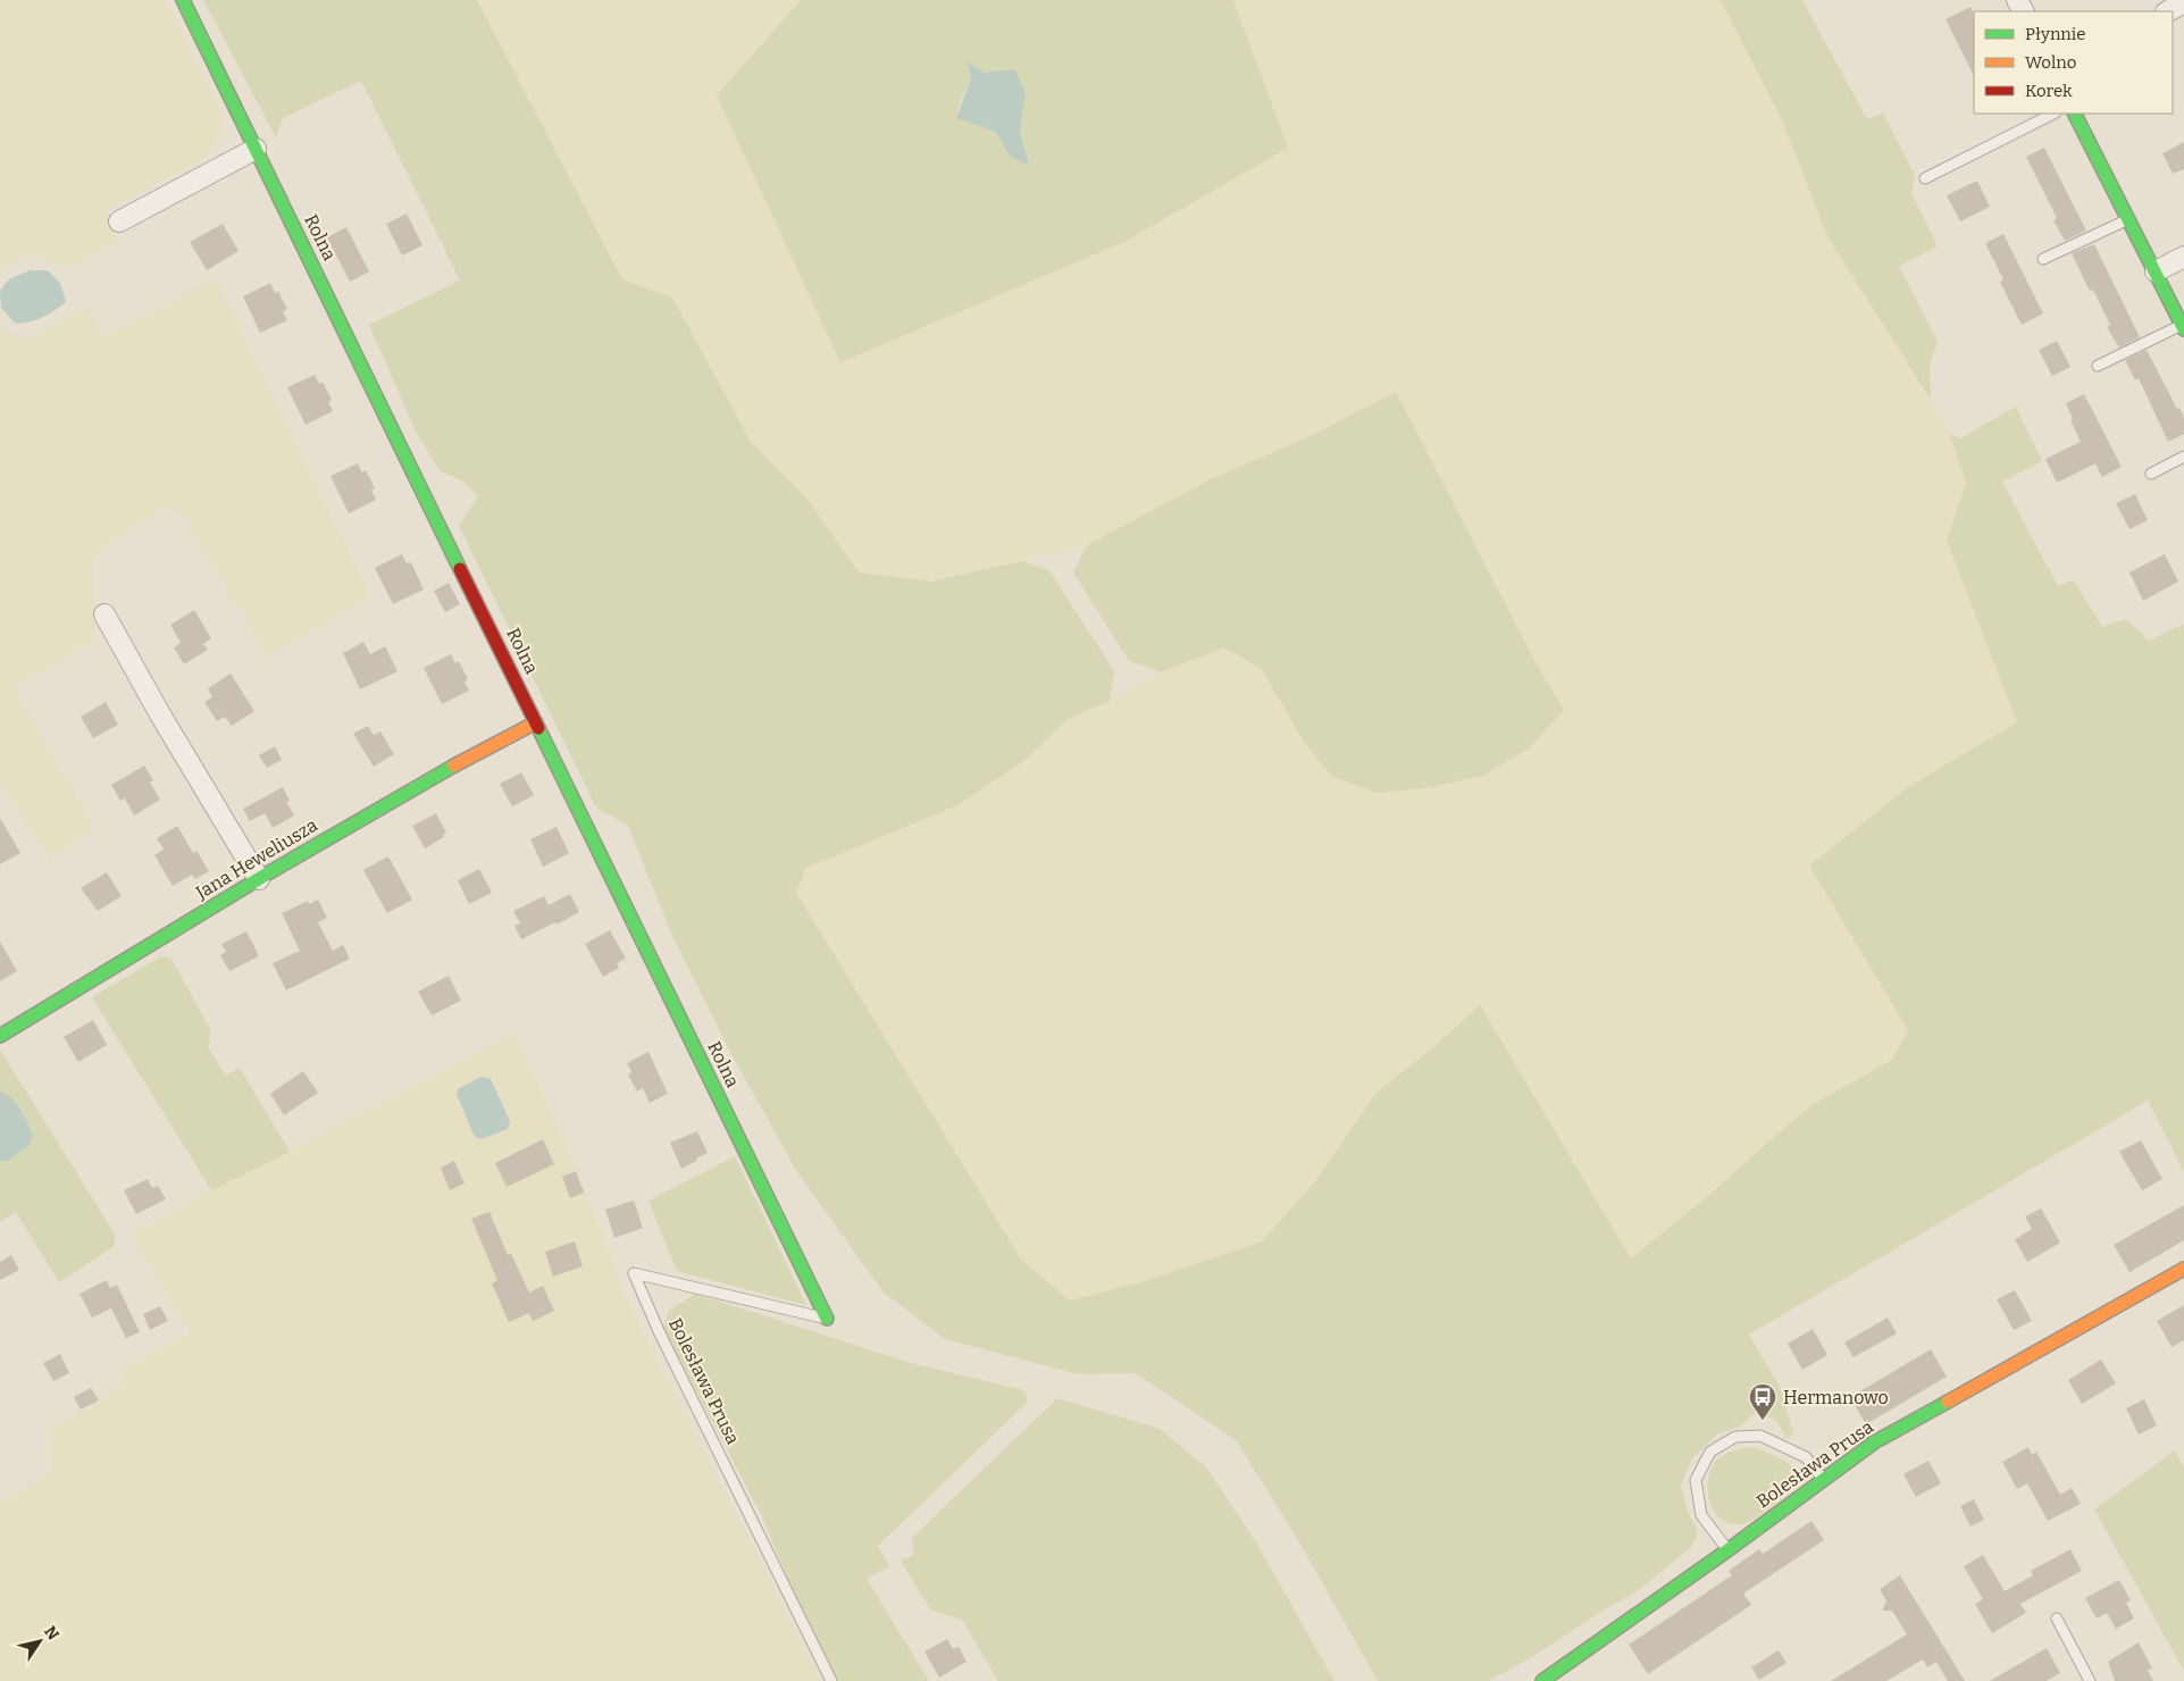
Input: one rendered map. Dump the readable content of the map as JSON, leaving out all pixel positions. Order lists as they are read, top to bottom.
{
  "streets": {
    "street": ["Rolna", "Jana Heweliusza", "Bolesława Prusa"]
  },
  "crossings": [
    ["Rolna", "Jana Heweliusza"],
    ["Rolna", "Bolesława Prusa"]
  ],
  "places": {
    "bus stop": ["Hermanowo"]
  },
  "legend": ["Płynnie", "Wolno", "Korek"],
  "north": "top right"
}
